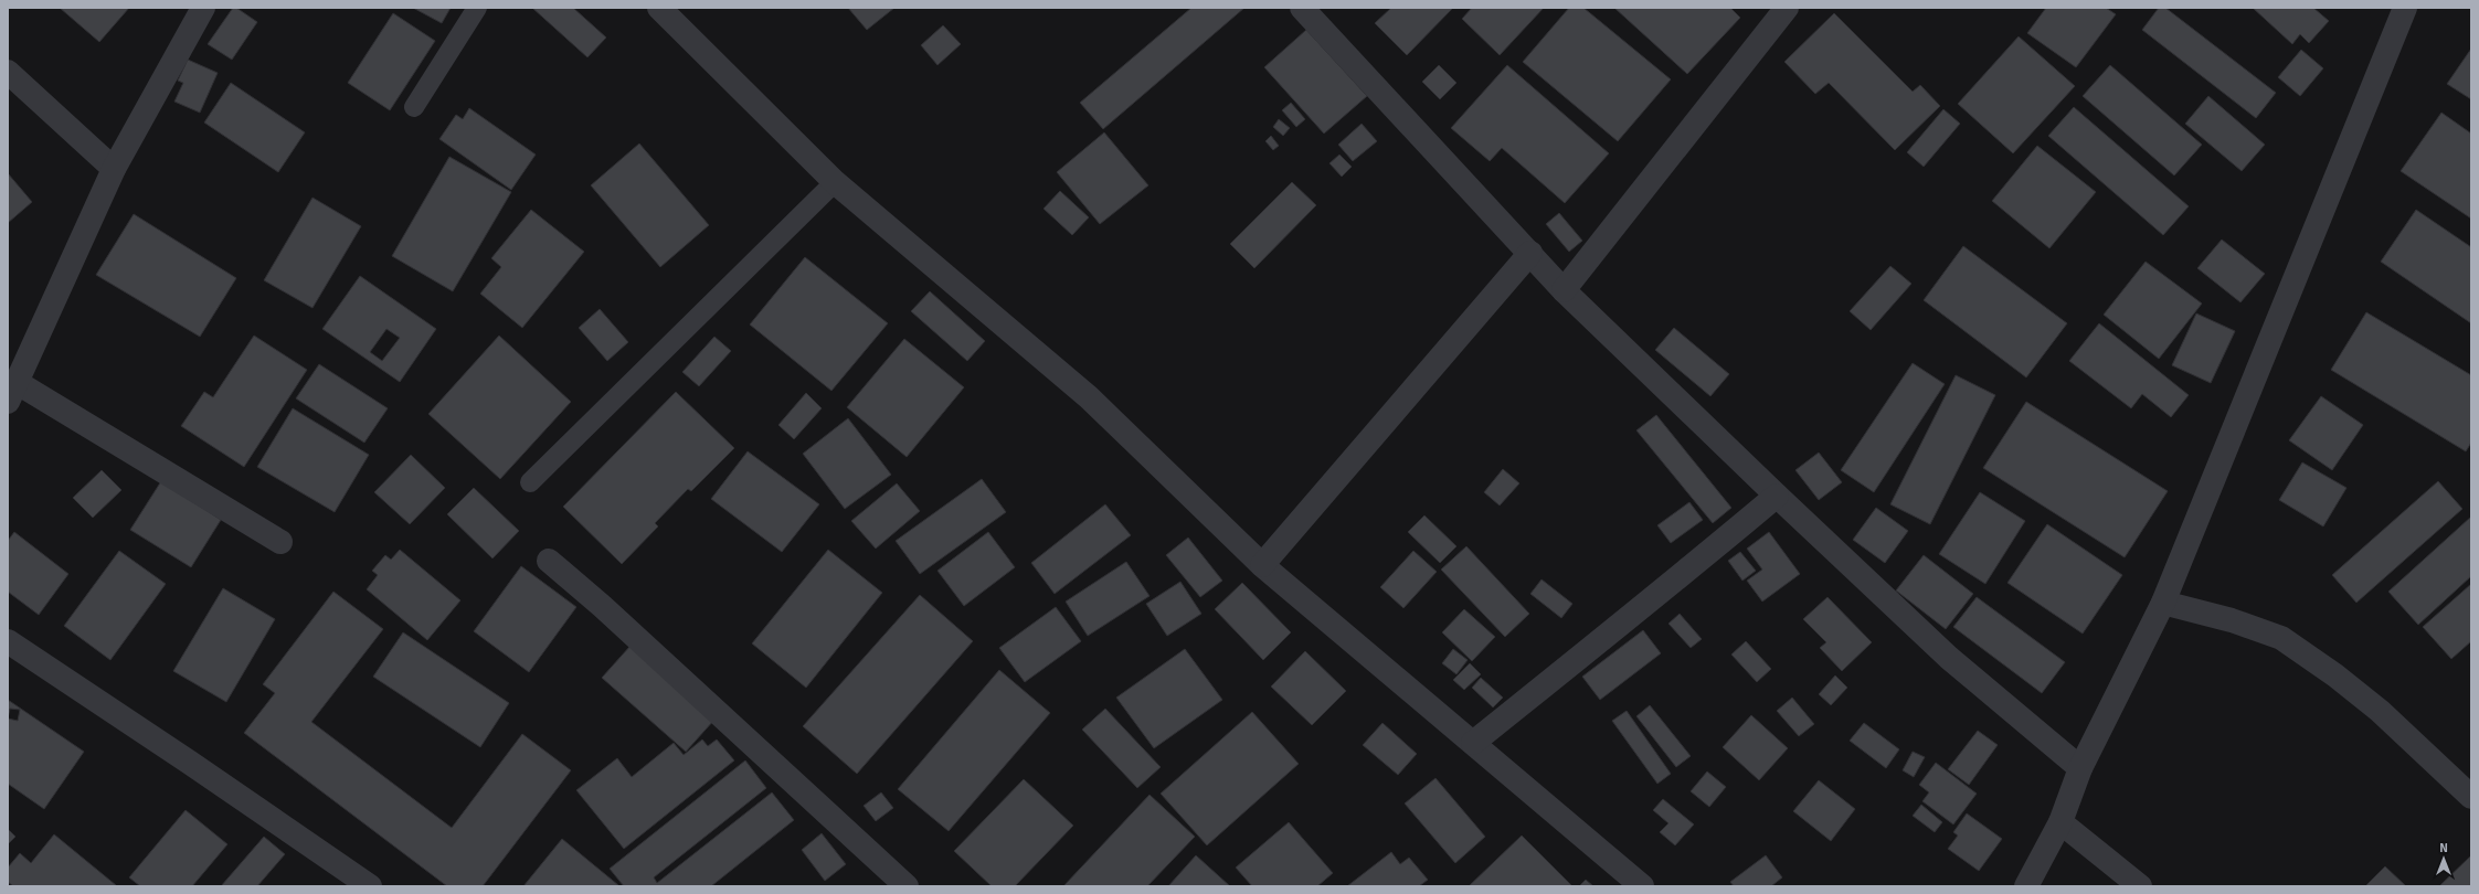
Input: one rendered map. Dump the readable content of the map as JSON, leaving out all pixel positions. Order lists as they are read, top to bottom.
{
  "north": "top"
}
